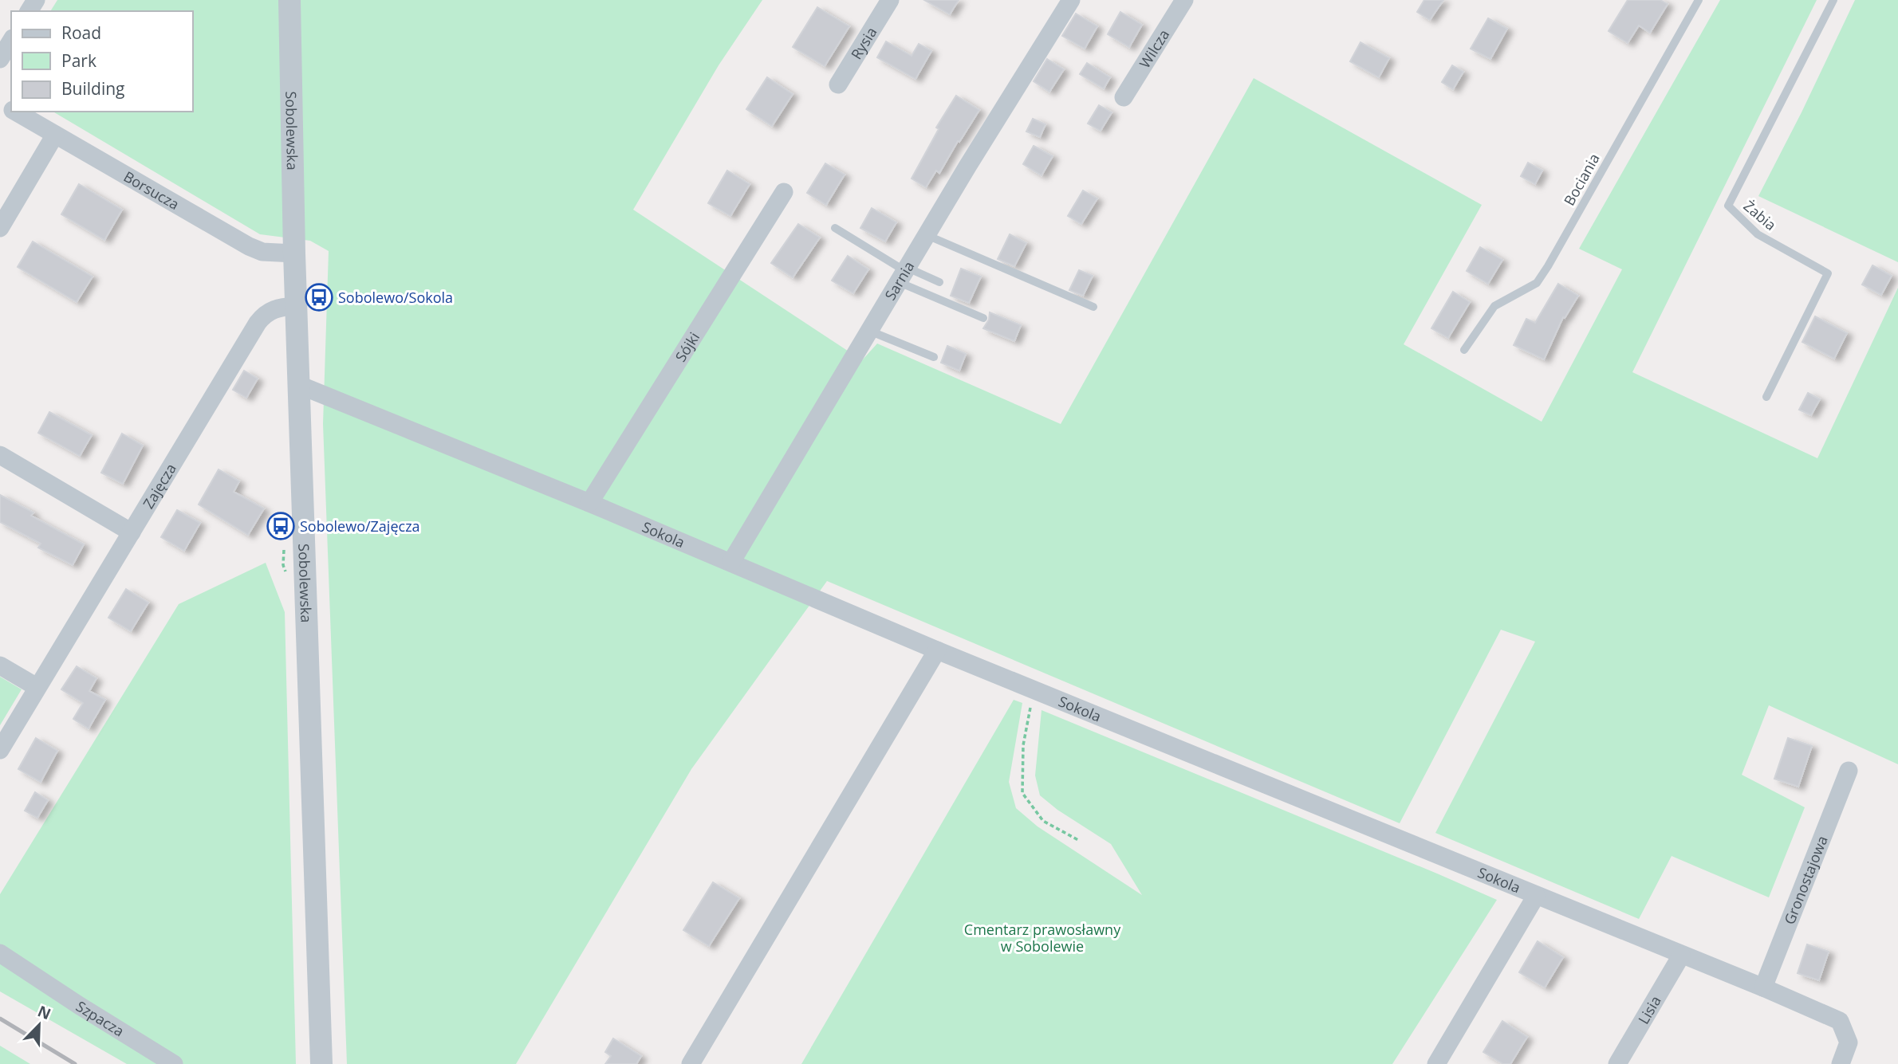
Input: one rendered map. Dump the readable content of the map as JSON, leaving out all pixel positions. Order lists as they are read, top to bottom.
{
  "streets": {
    "street": [
      "Rysia",
      "Wilcza",
      "Sobolewska",
      "Borsucza",
      "Sarnia",
      "Sójki",
      "Zajęcza",
      "Sokola",
      "Gronostajowa",
      "Lisia",
      "Szpacza"
    ],
    "lane": ["Bociania", "Żabia"]
  },
  "crossings": [
    ["Sobolewska", "Borsucza"],
    ["Sobolewska", "Zajęcza"],
    ["Sobolewska", "Sokola"],
    ["Sarnia", "Sokola"],
    ["Sójki", "Sokola"],
    ["Sokola", "Gronostajowa"],
    ["Sokola", "Lisia"]
  ],
  "parks": ["Cmentarz prawosławny w Sobolewie"],
  "places": {
    "bus stop": ["Sobolewo/Sokola", "Sobolewo/Zajęcza"]
  },
  "legend": ["Road", "Park", "Building"],
  "north": "top right"
}
